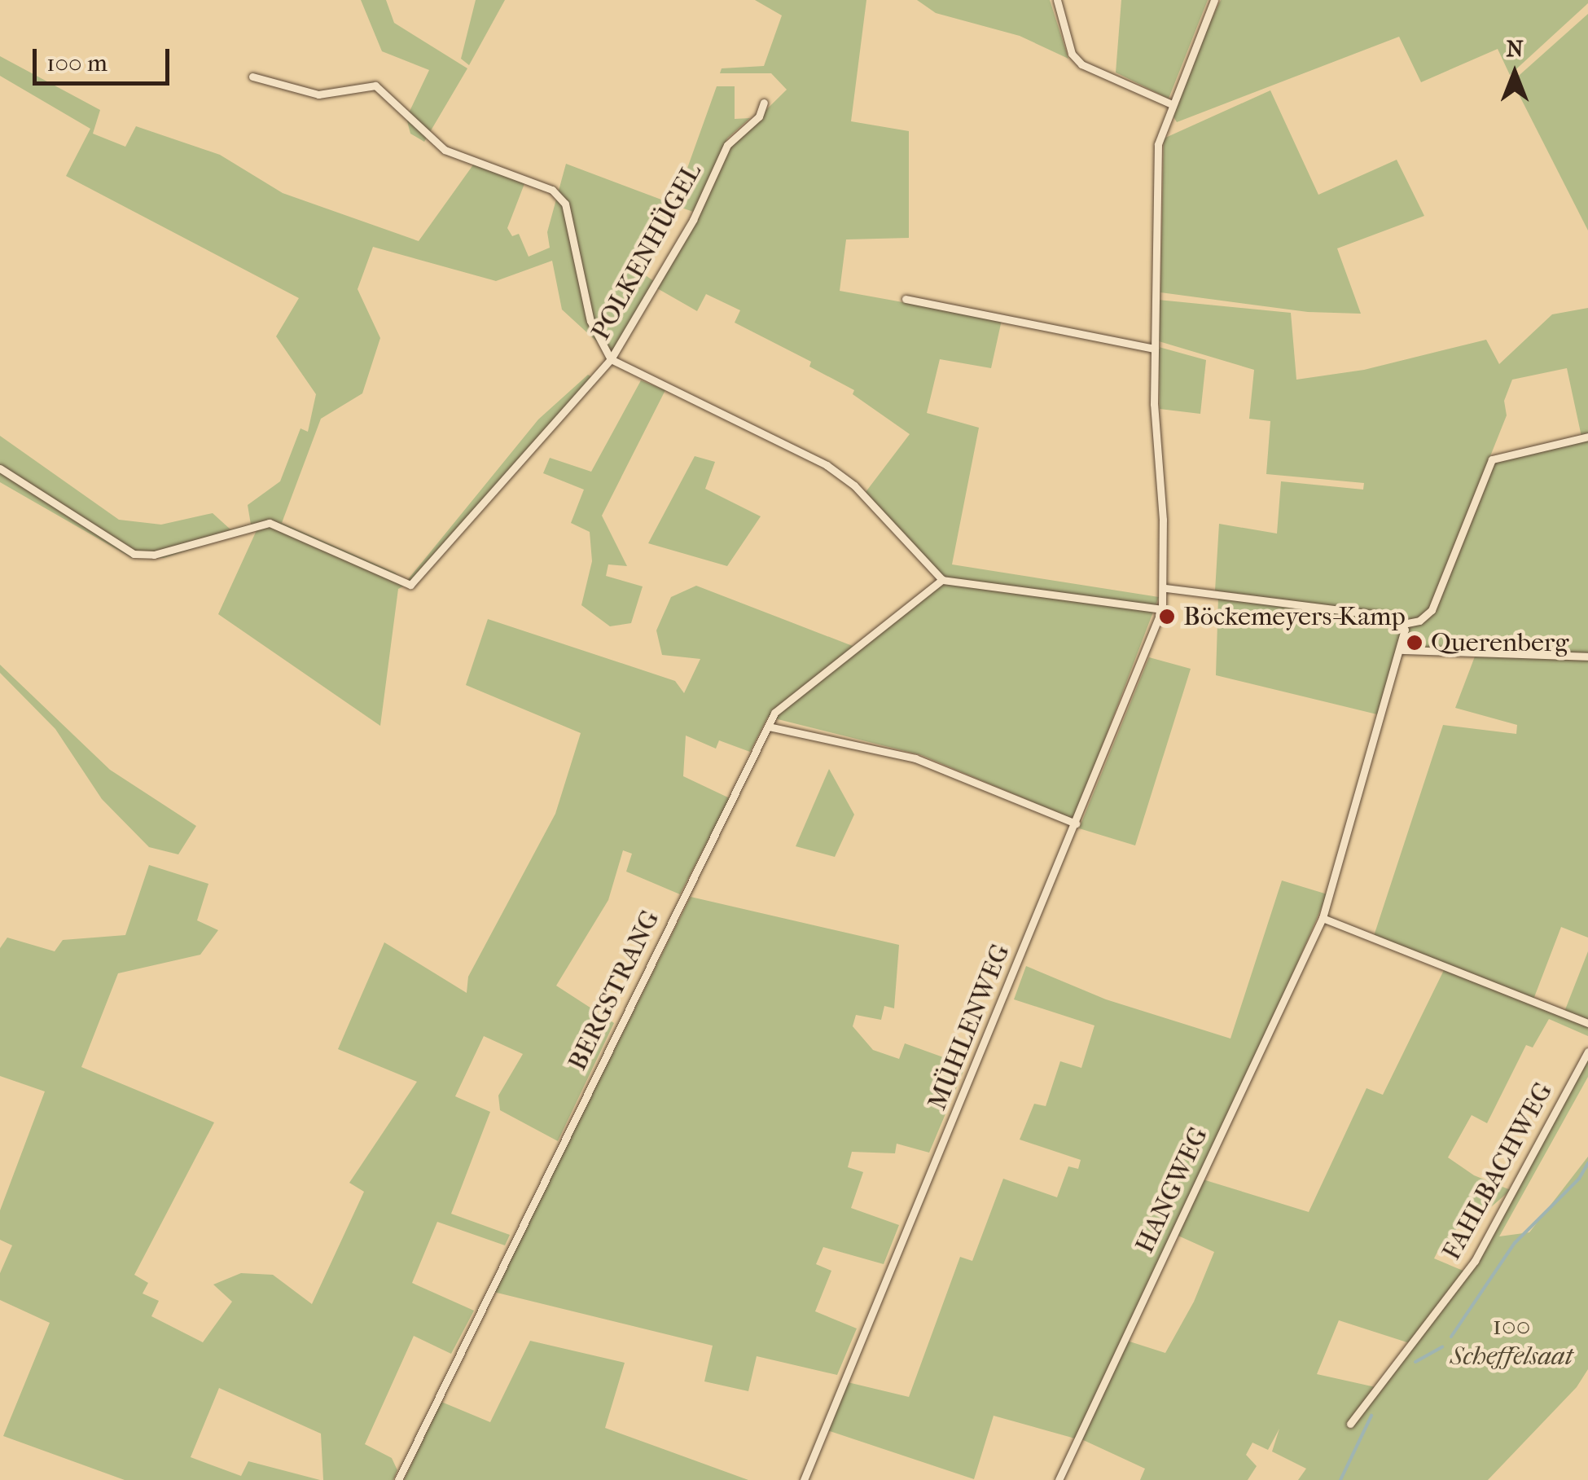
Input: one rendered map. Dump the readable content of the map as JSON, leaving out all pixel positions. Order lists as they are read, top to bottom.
{
  "streets": {
    "street": [
      "POLKENHÜGEL",
      "BERGSTRANG",
      "MÜHLENWEG",
      "FAHLBACHWEG",
      "HANGWEG"
    ]
  },
  "parks": ["100 Scheffelsaat"],
  "places": ["Böckemeyers-Kamp", "Querenberg"],
  "scale_bar": "100 m",
  "north": "top"
}
